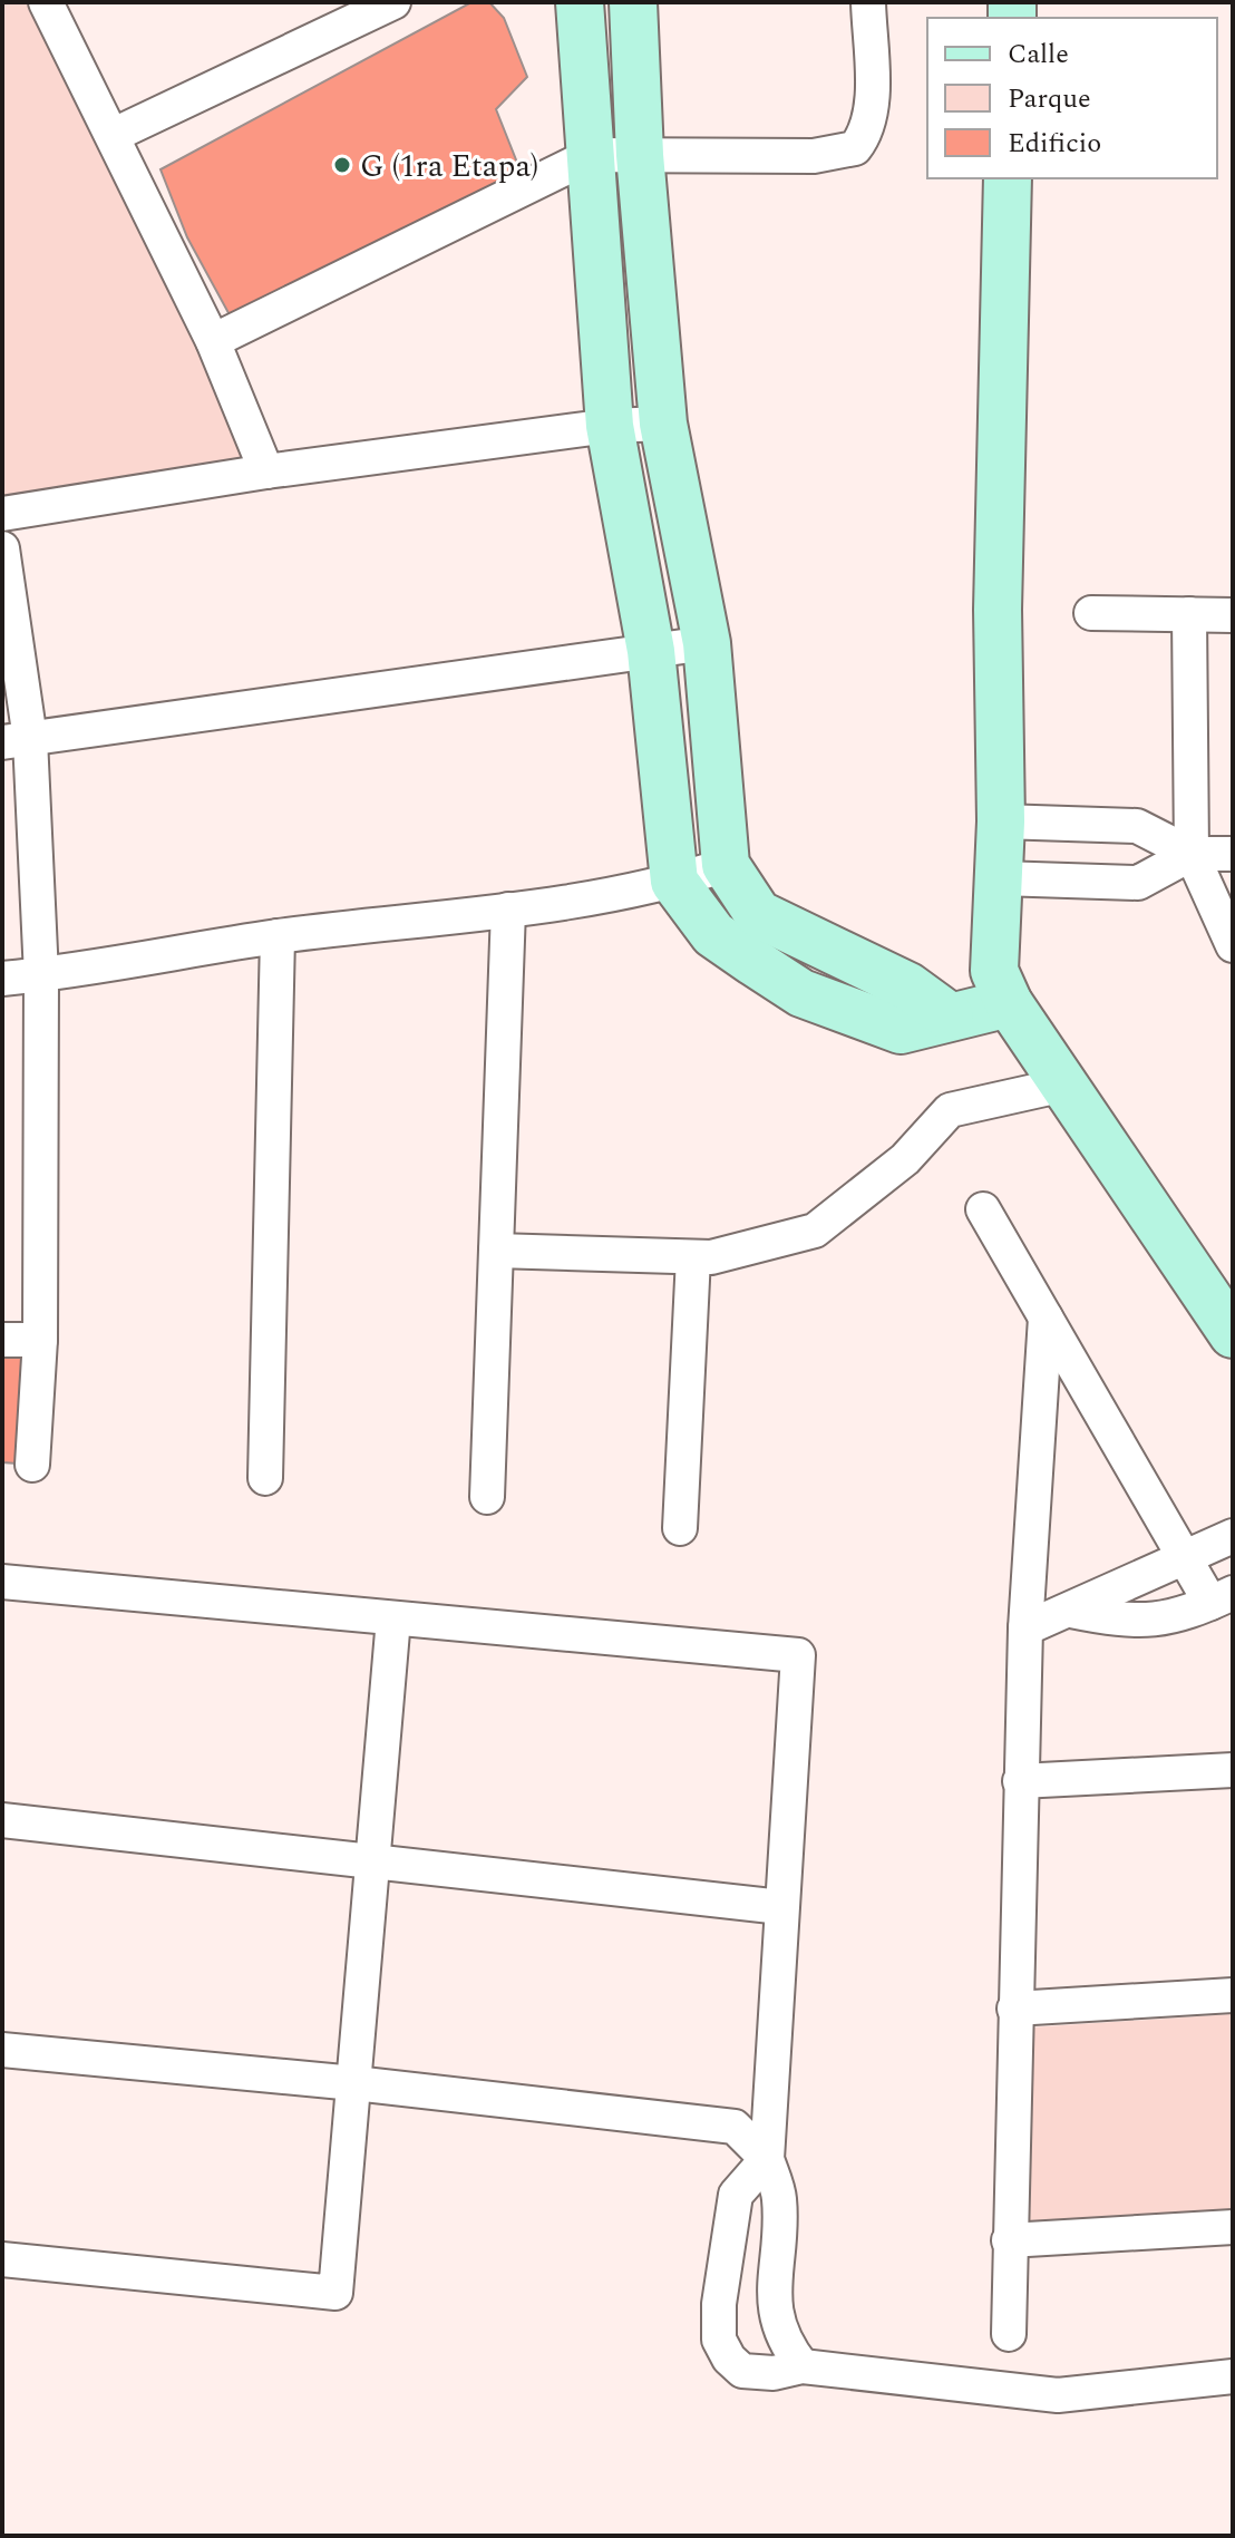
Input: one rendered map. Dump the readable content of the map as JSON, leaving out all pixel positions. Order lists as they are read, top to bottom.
{
  "places": ["G (1ra Etapa)"],
  "legend": ["Calle", "Parque", "Edificio"]
}
